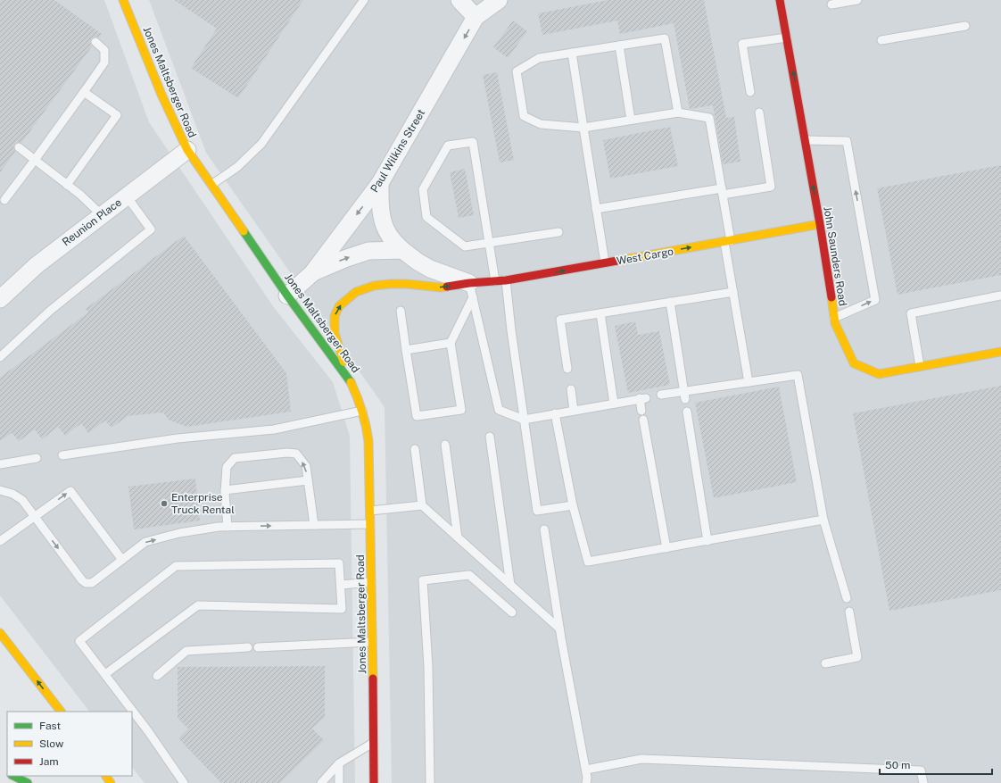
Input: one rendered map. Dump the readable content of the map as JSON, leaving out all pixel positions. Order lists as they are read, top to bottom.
{
  "streets": {
    "main road": ["Jones Maltsberger Road", "West Cargo", "John Saunders Road"],
    "street": ["Paul Wilkins Street", "Reunion Place"]
  },
  "crossings": [
    ["Jones Maltsberger Road", "Paul Wilkins Street"],
    ["Jones Maltsberger Road", "Reunion Place"],
    ["Jones Maltsberger Road", "West Cargo"],
    ["Paul Wilkins Street", "West Cargo"],
    ["West Cargo", "John Saunders Road"]
  ],
  "one_way": ["Paul Wilkins Street", "West Cargo", "John Saunders Road"],
  "places": ["Enterprise Truck Rental"],
  "legend": ["Fast", "Slow", "Jam"],
  "scale_bar": "50 m"
}
